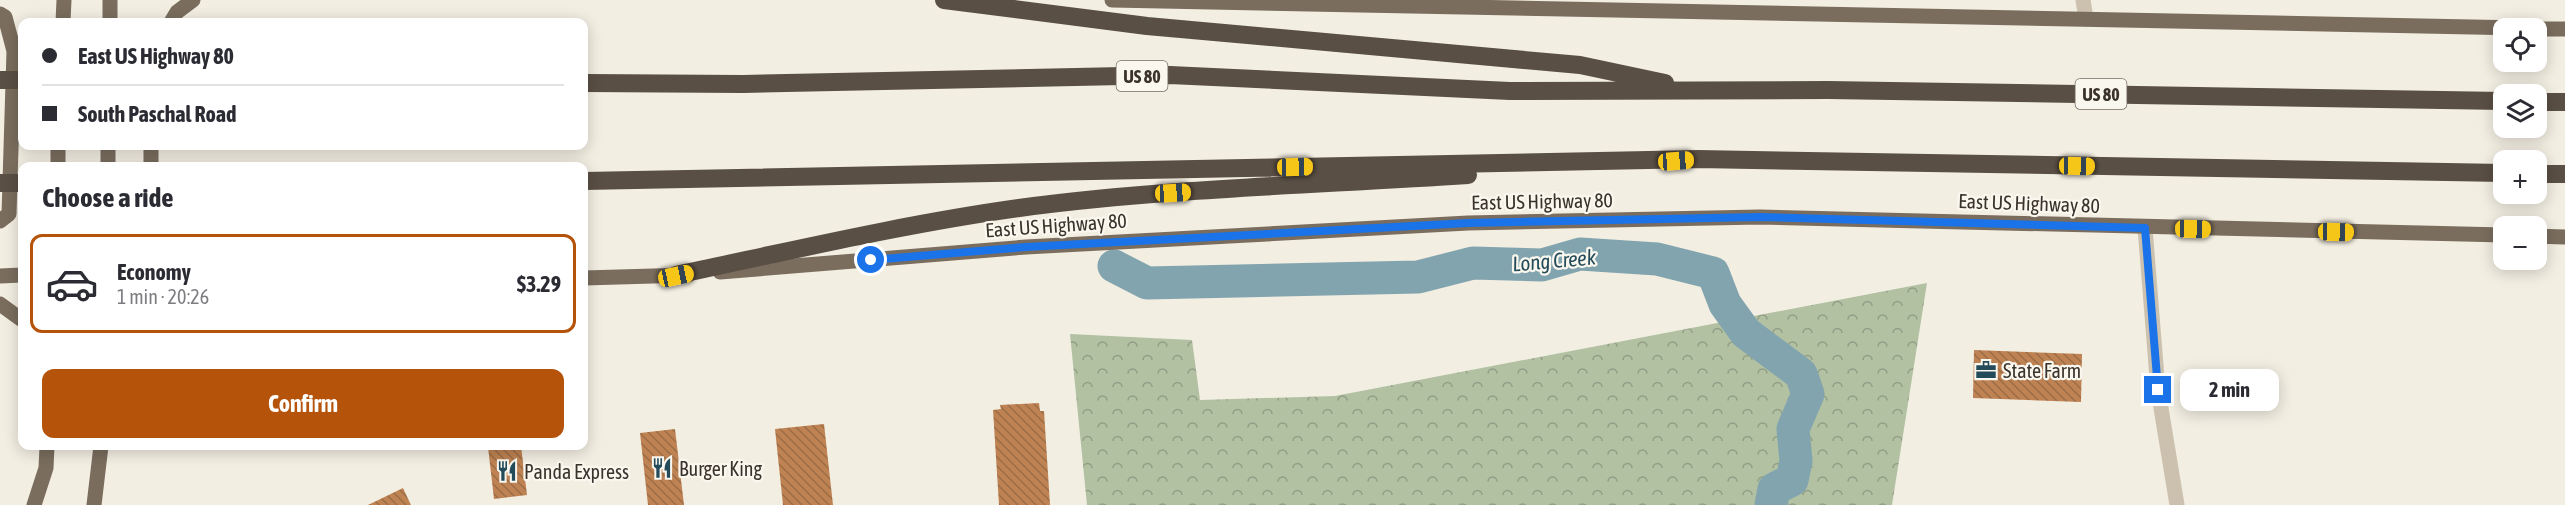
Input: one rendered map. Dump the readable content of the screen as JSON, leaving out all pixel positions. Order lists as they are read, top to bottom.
{
  "streets": {
    "highway": ["US 80"],
    "main road": ["East US Highway 80"]
  },
  "water": ["Long Creek"],
  "places": {
    "office": ["State Farm"],
    "restaurant": ["Burger King", "Panda Express"]
  },
  "page": {
    "map_buttons": ["+", "−"],
    "banner": ["East US Highway 80", "South Paschal Road"],
    "heading": "Choose a ride",
    "list": [
      {
        "name": "Economy",
        "note": "1 min · 20:26",
        "value": "$3.29"
      }
    ],
    "buttons": "Confirm",
    "bubble": "2 min"
  }
}
